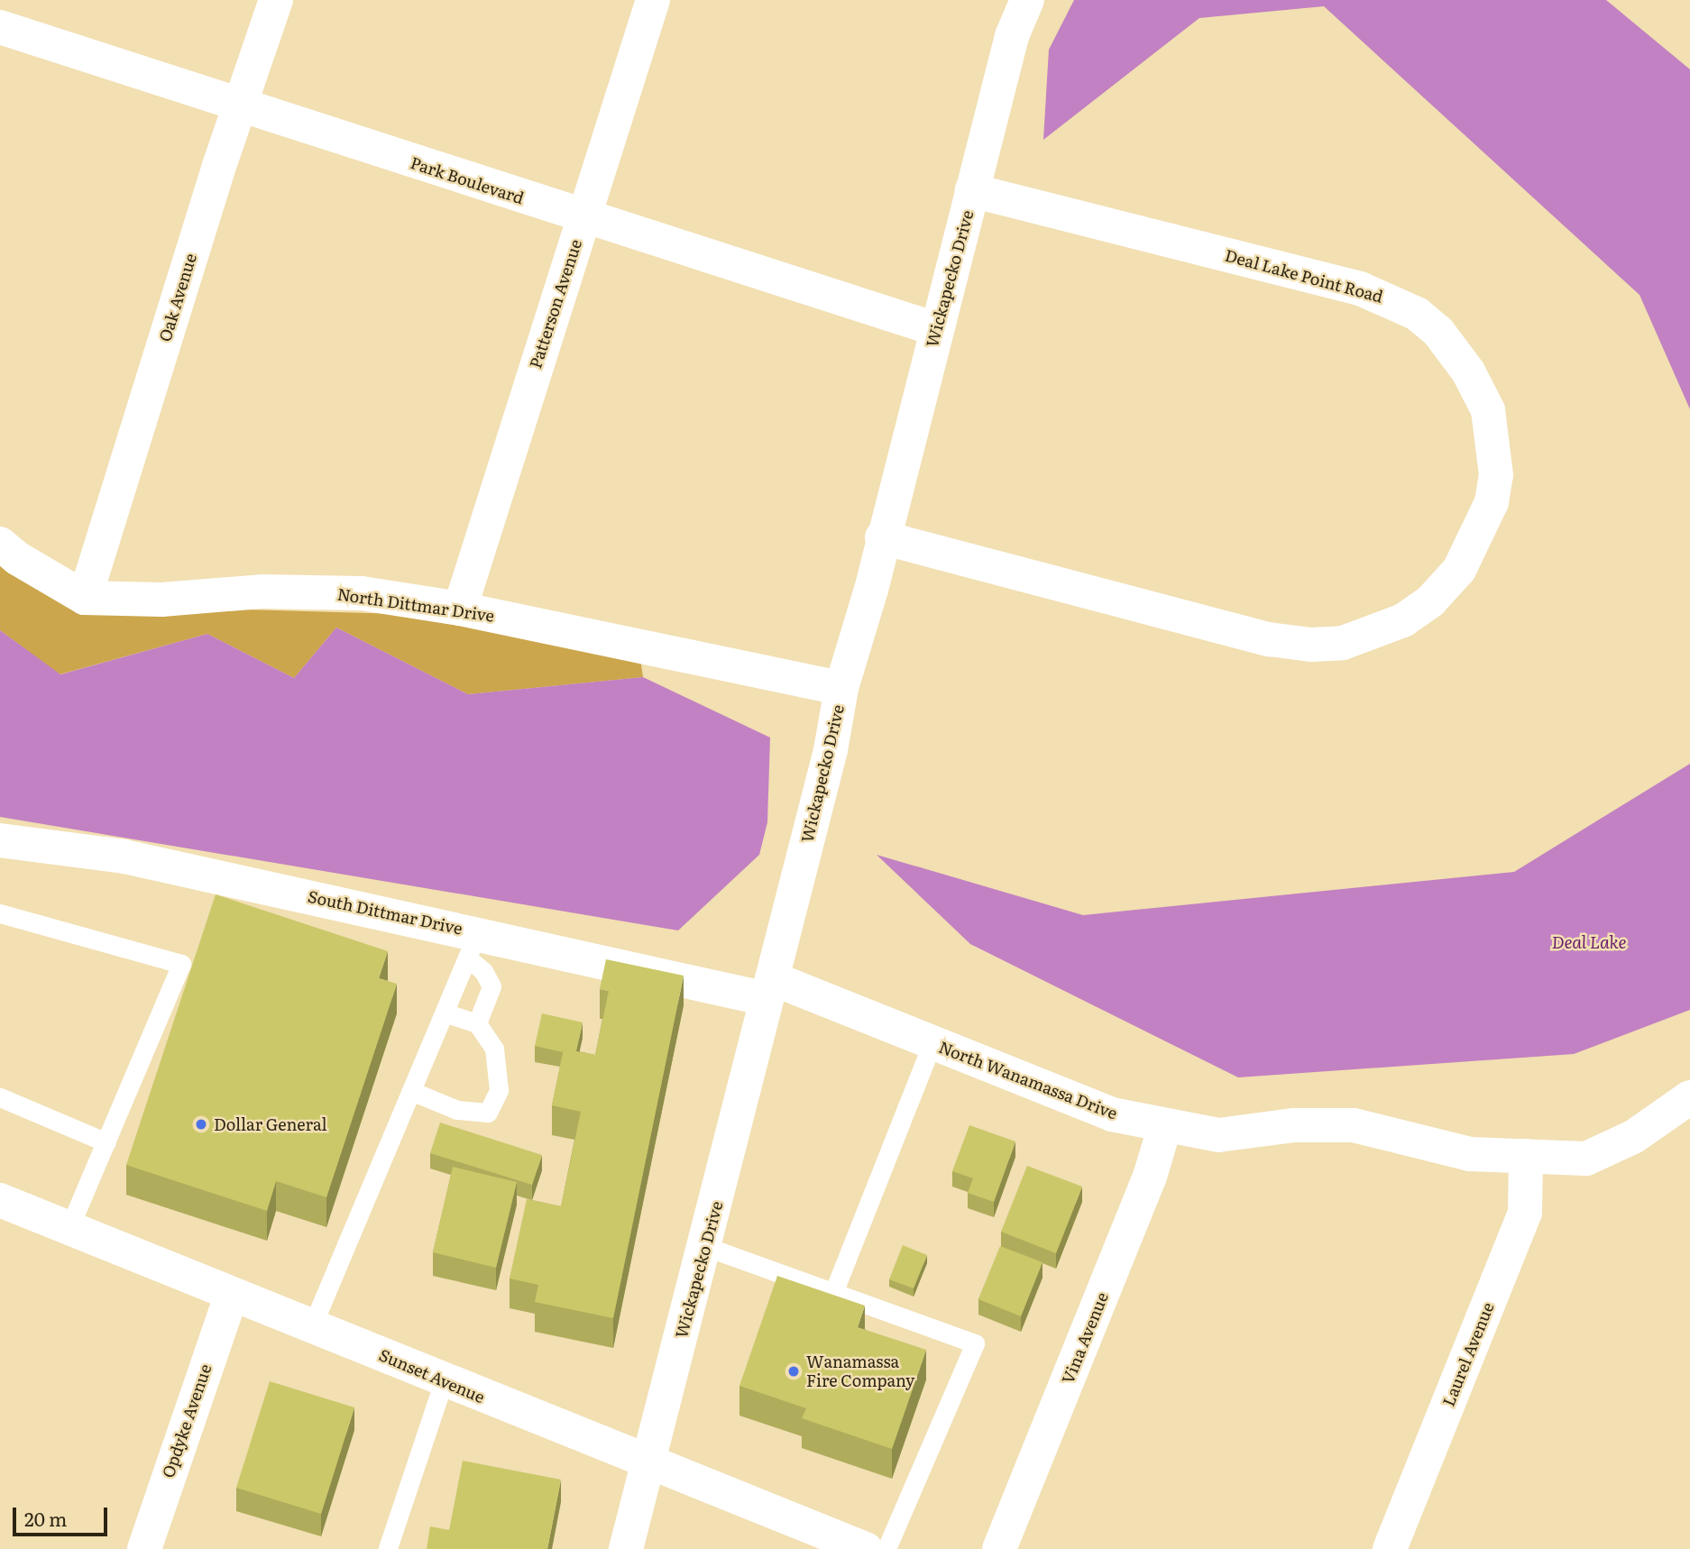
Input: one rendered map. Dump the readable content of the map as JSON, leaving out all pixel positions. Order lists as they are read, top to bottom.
{
  "streets": {
    "street": [
      "Park Boulevard",
      "Deal Lake Point Road",
      "Wickapecko Drive",
      "Oak Avenue",
      "Patterson Avenue",
      "North Dittmar Drive",
      "South Dittmar Drive",
      "North Wanamassa Drive",
      "Vina Avenue",
      "Laurel Avenue",
      "Sunset Avenue",
      "Opdyke Avenue"
    ]
  },
  "crossings": [
    ["Park Boulevard", "Wickapecko Drive"],
    ["Park Boulevard", "Oak Avenue"],
    ["Park Boulevard", "Patterson Avenue"],
    ["Deal Lake Point Road", "Wickapecko Drive"],
    ["Wickapecko Drive", "North Dittmar Drive"],
    ["Wickapecko Drive", "South Dittmar Drive"],
    ["Wickapecko Drive", "North Wanamassa Drive"],
    ["Wickapecko Drive", "Sunset Avenue"],
    ["Oak Avenue", "North Dittmar Drive"],
    ["Patterson Avenue", "North Dittmar Drive"],
    ["South Dittmar Drive", "North Wanamassa Drive"],
    ["North Wanamassa Drive", "Vina Avenue"],
    ["North Wanamassa Drive", "Laurel Avenue"],
    ["Sunset Avenue", "Opdyke Avenue"]
  ],
  "water": ["Deal Lake"],
  "places": ["Dollar General", "Wanamassa Fire Company"],
  "scale_bar": "20 m"
}
